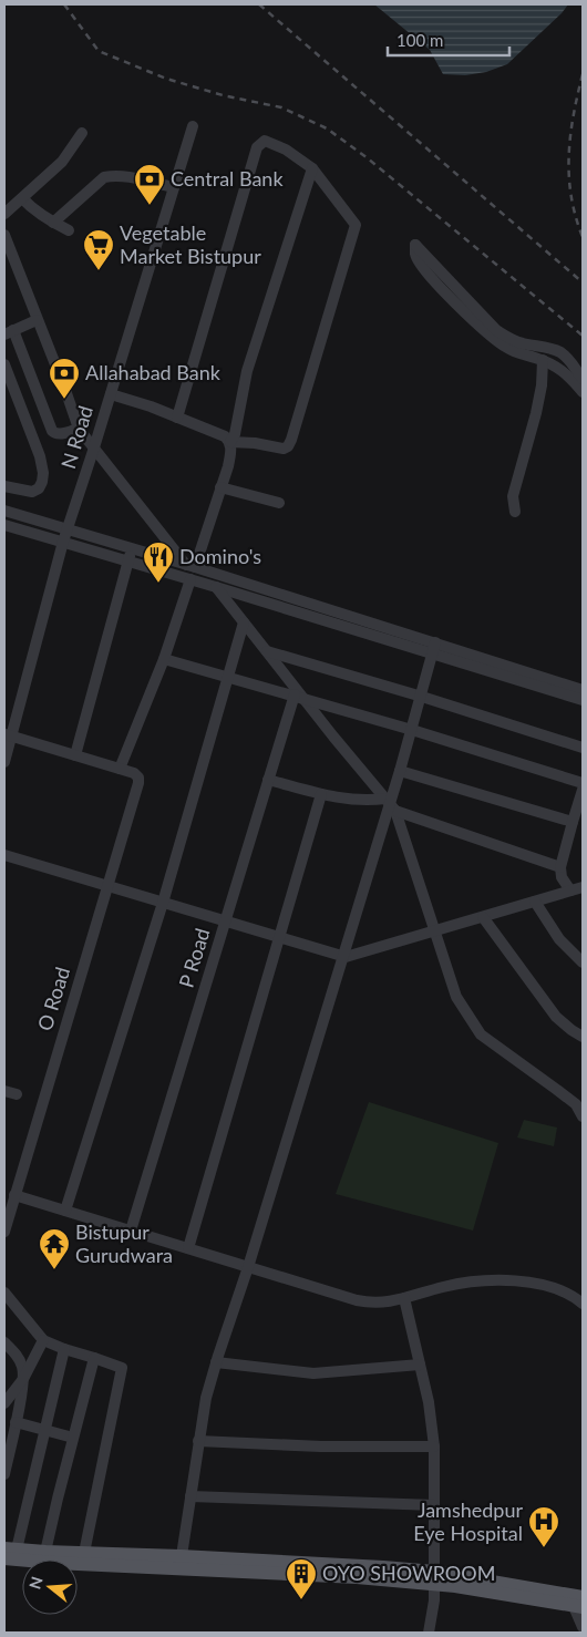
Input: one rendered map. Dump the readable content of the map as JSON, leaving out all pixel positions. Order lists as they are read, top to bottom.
{
  "streets": {
    "street": ["N Road", "P Road", "O Road"]
  },
  "places": {
    "bank": ["Central Bank", "Allahabad Bank"],
    "supermarket": ["Vegetable Market Bistupur"],
    "restaurant": ["Domino's"],
    "temple": ["Bistupur Gurudwara"],
    "hospital": ["Jamshedpur Eye Hospital"],
    "building": ["OYO SHOWROOM"]
  },
  "scale_bar": "100 m",
  "north": "left"
}
